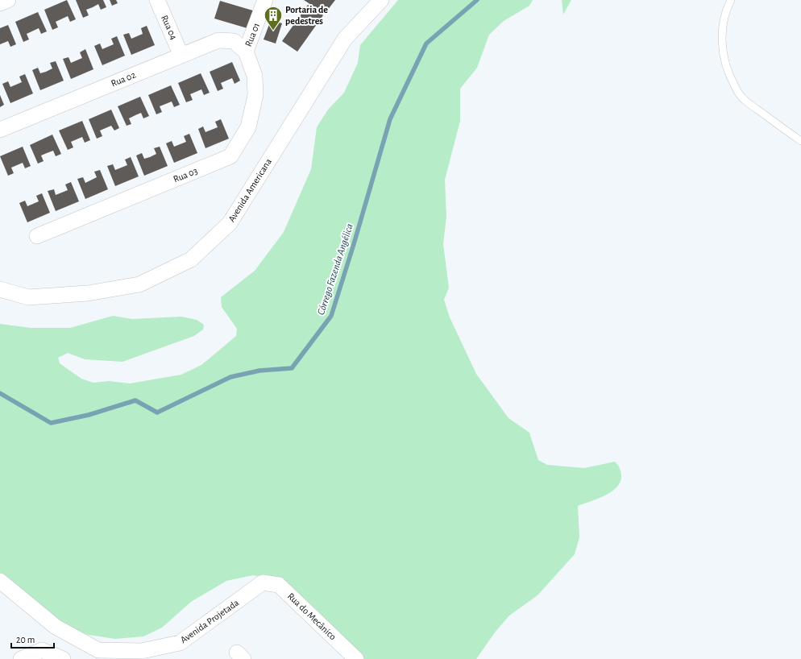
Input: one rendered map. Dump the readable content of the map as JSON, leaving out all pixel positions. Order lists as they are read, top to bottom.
{
  "streets": {
    "street": [
      "Rua 04",
      "Rua 01",
      "Rua 02",
      "Rua 03",
      "Avenida Americana",
      "Rua do Mecânico",
      "Avenida Projetada"
    ]
  },
  "crossings": [
    ["Rua 04", "Rua 02"],
    ["Rua 01", "Rua 02"],
    ["Rua 01", "Rua 03"],
    ["Rua 02", "Rua 03"],
    ["Rua do Mecânico", "Avenida Projetada"]
  ],
  "water": ["Córrego Fazenda Angélica"],
  "places": {
    "building": ["Portaria de pedestres"]
  },
  "scale_bar": "20 m"
}
